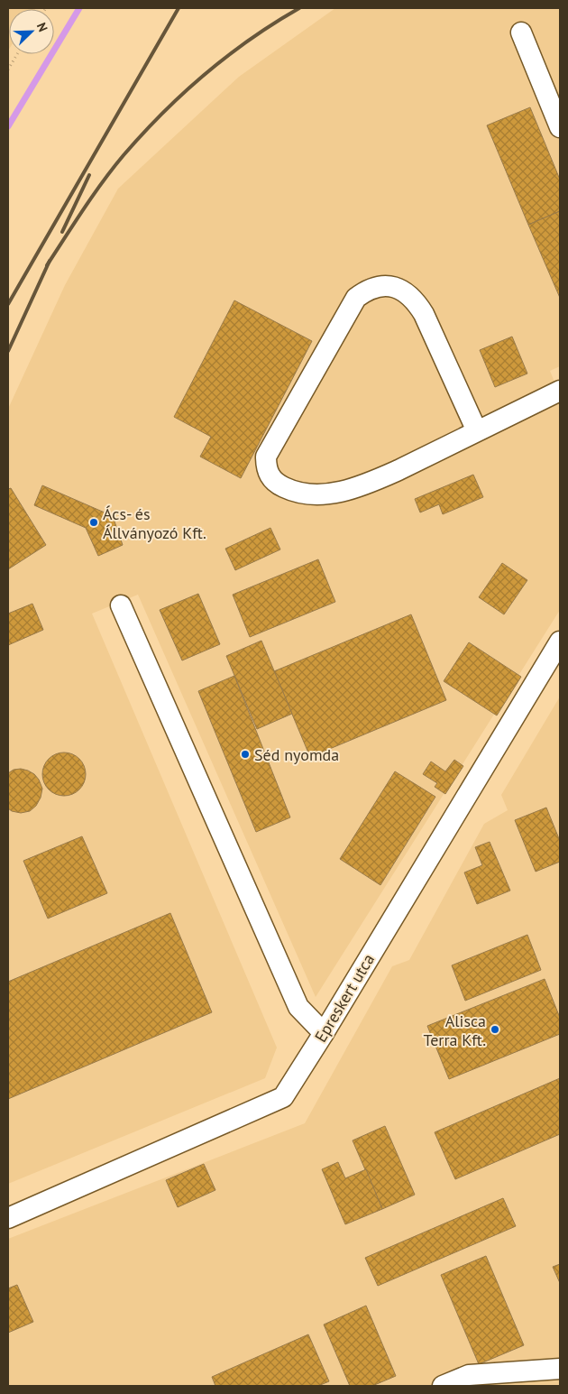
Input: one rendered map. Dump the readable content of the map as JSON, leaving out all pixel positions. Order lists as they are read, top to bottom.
{
  "streets": {
    "street": ["Epreskert utca"]
  },
  "places": ["Ács- és Állványozó Kft.", "Séd nyomda", "Alisca Terra Kft."],
  "north": "top right"
}
